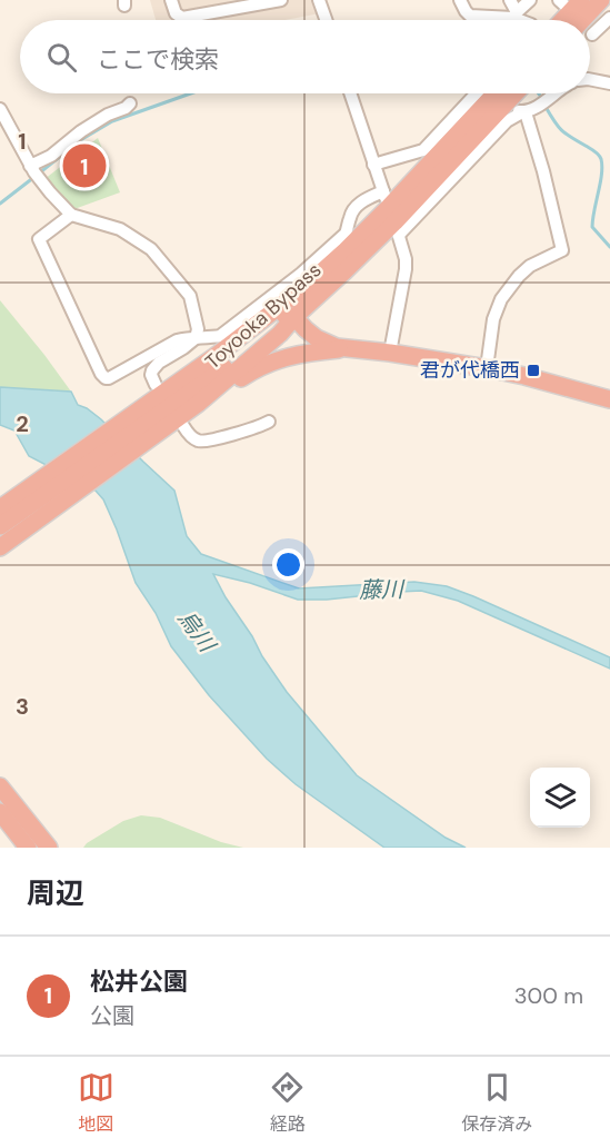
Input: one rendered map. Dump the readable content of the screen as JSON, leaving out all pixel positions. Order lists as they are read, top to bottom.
{
  "streets": {
    "highway": ["Toyooka Bypass"]
  },
  "water": ["藤川", "烏川"],
  "places": {
    "transit": ["君が代橋西"]
  },
  "page": {
    "search": "ここで検索",
    "pins": "1",
    "heading": "周辺",
    "list": [
      {
        "mark": "1",
        "name": "松井公園",
        "note": "公園",
        "value": "300 m"
      }
    ],
    "nav": ["地図", "経路", "保存済み"]
  },
  "grid": {
    "rows": ["1", "2", "3"]
  }
}
